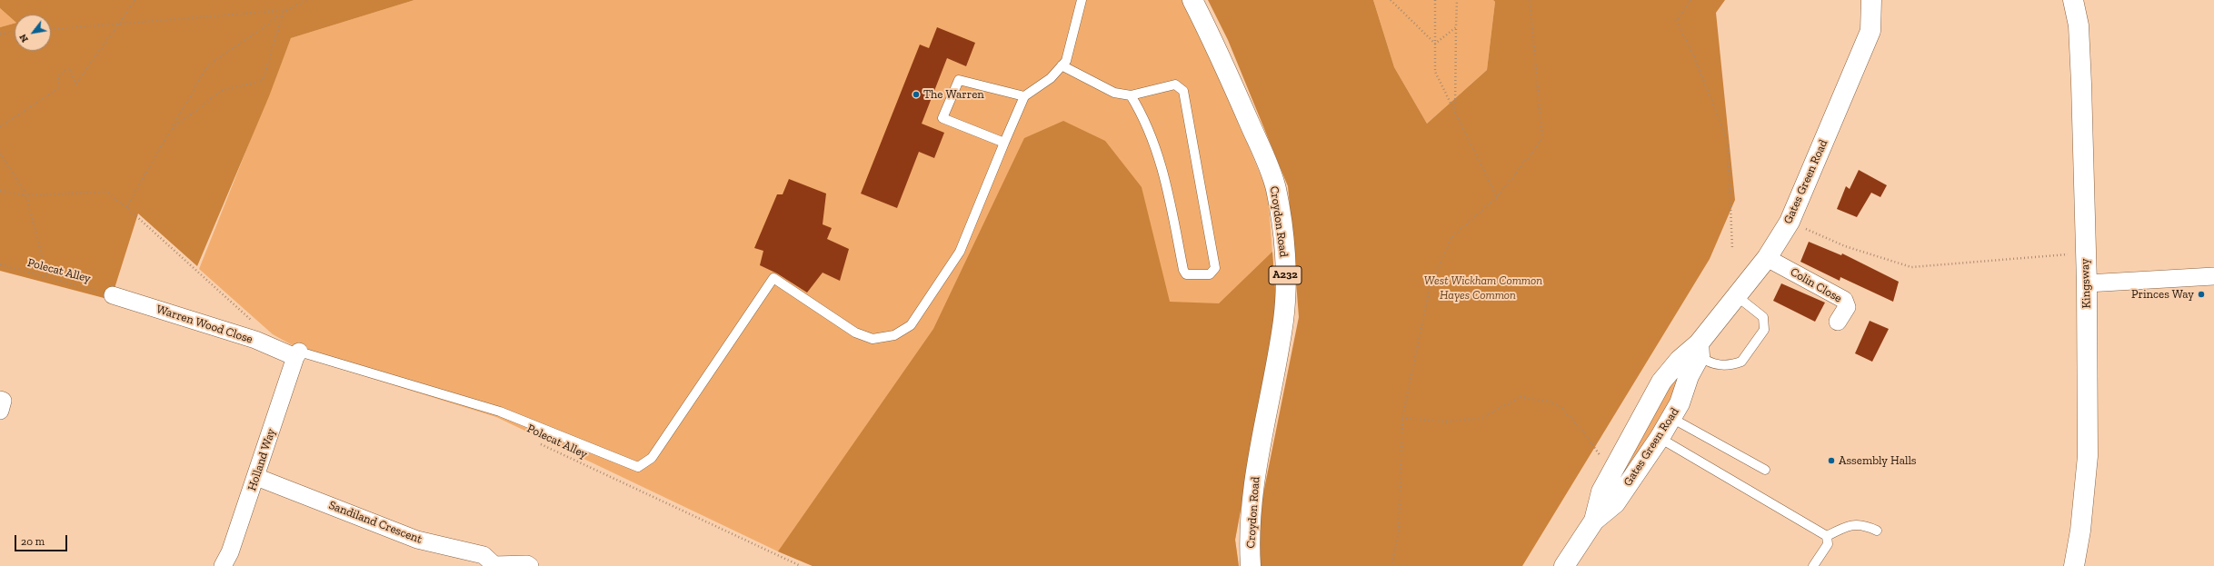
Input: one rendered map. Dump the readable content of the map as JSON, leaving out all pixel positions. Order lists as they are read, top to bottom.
{
  "streets": {
    "main road": [
      "Gates Green Road",
      "Croydon Road",
      "A232",
      "Kingsway"
    ],
    "street": [
      "Colin Close",
      "Warren Wood Close",
      "Holland Way",
      "Sandiland Crescent"
    ],
    "path": ["Polecat Alley"]
  },
  "crossings": [
    ["Gates Green Road", "Colin Close"],
    ["Polecat Alley", "Warren Wood Close"],
    ["Warren Wood Close", "Holland Way"],
    ["Holland Way", "Sandiland Crescent"]
  ],
  "parks": ["West Wickham Common", "Hayes Common"],
  "places": ["The Warren", "Princes Way", "Assembly Halls"],
  "scale_bar": "20 m",
  "north": "bottom left"
}
